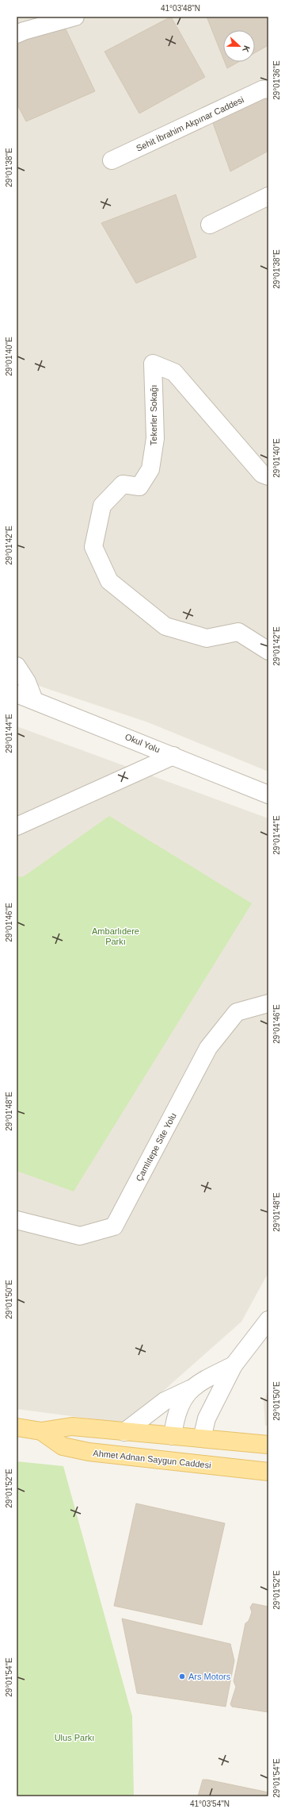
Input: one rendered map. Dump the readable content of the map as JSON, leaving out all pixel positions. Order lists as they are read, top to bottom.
{
  "streets": {
    "main road": ["Ahmet Adnan Saygun Caddesi"],
    "street": [
      "Sehit İbrahim Akpınar Caddesi",
      "Tekerler Sokağı",
      "Okul Yolu",
      "Çamlıtepe Site Yolu"
    ]
  },
  "parks": ["Ambarlıdere Parkı", "Ulus Parkı"],
  "places": ["Ars Motors"],
  "north": "right",
  "coordinates": [
    "41°03'48\"N",
    "29°01'36\"E",
    "29°01'38\"E",
    "29°01'40\"E",
    "29°01'42\"E",
    "29°01'44\"E",
    "29°01'46\"E",
    "29°01'48\"E",
    "29°01'50\"E",
    "29°01'52\"E",
    "29°01'54\"E",
    "41°03'54\"N"
  ]
}
